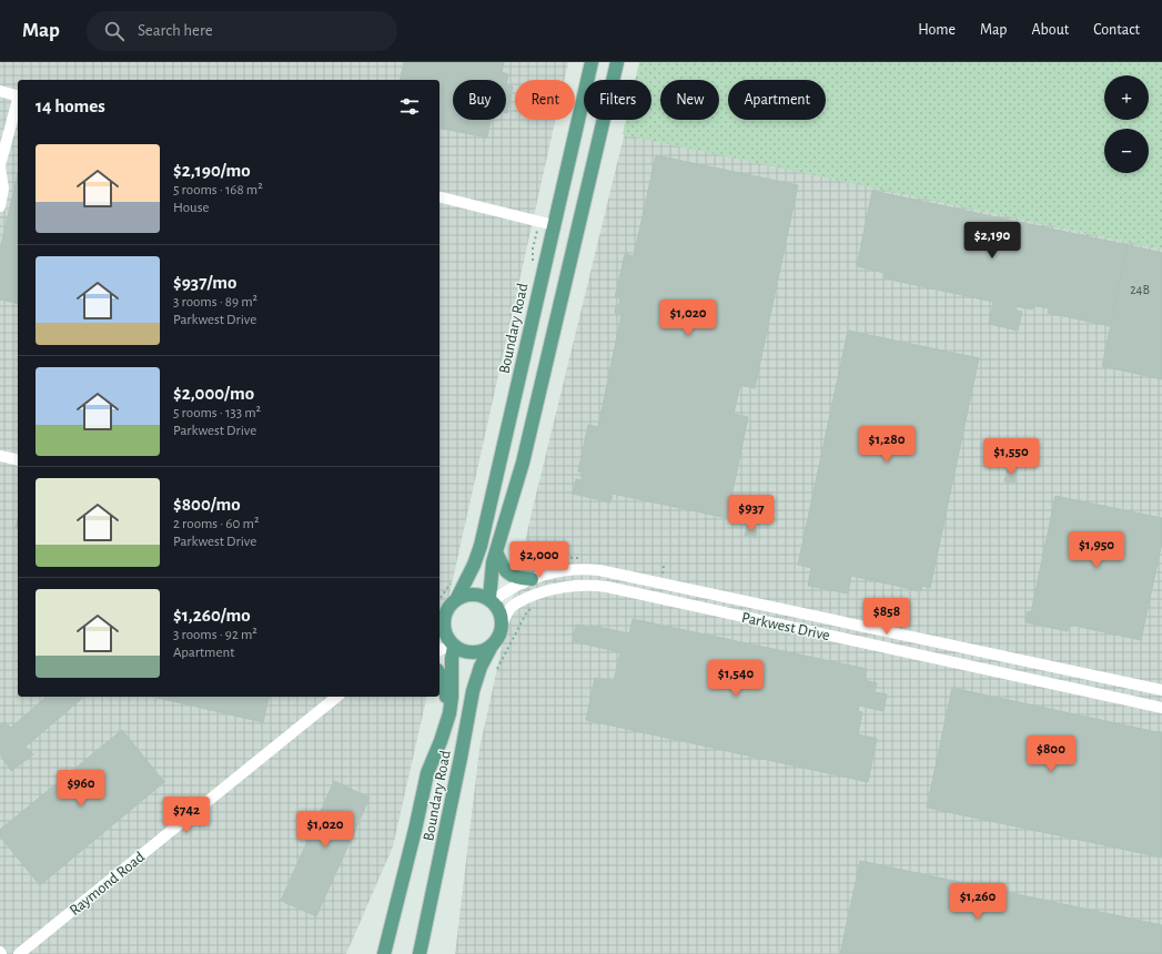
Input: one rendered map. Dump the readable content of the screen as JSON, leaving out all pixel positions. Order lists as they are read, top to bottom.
{
  "streets": {
    "main road": ["Boundary Road"],
    "street": ["Parkwest Drive", "Raymond Road"]
  },
  "crossings": [
    ["Boundary Road", "Parkwest Drive"]
  ],
  "house_numbers": ["24B"],
  "page": {
    "header": "Map",
    "search": "Search here",
    "nav": [
      "Home",
      "Map",
      "About",
      "Contact"
    ],
    "map_buttons": ["+", "−"],
    "chip": [
      "Buy",
      "Rent",
      "Filters",
      "New",
      "Apartment"
    ],
    "heading": "14 homes",
    "list": [
      {
        "name": "$2,190/mo",
        "note": "5 rooms · 168 m² · House"
      },
      {
        "name": "$937/mo",
        "note": "3 rooms · 89 m² · Parkwest Drive"
      },
      {
        "name": "$2,000/mo",
        "note": "5 rooms · 133 m² · Parkwest Drive"
      },
      {
        "name": "$800/mo",
        "note": "2 rooms · 60 m² · Parkwest Drive"
      },
      {
        "name": "$1,260/mo",
        "note": "3 rooms · 92 m² · Apartment"
      }
    ],
    "price": [
      "$2,190",
      "$1,020",
      "$1,280",
      "$1,550",
      "$937",
      "$1,950",
      "$2,000",
      "$858",
      "$1,540",
      "$800",
      "$960",
      "$742",
      "$1,020",
      "$1,260"
    ]
  }
}
